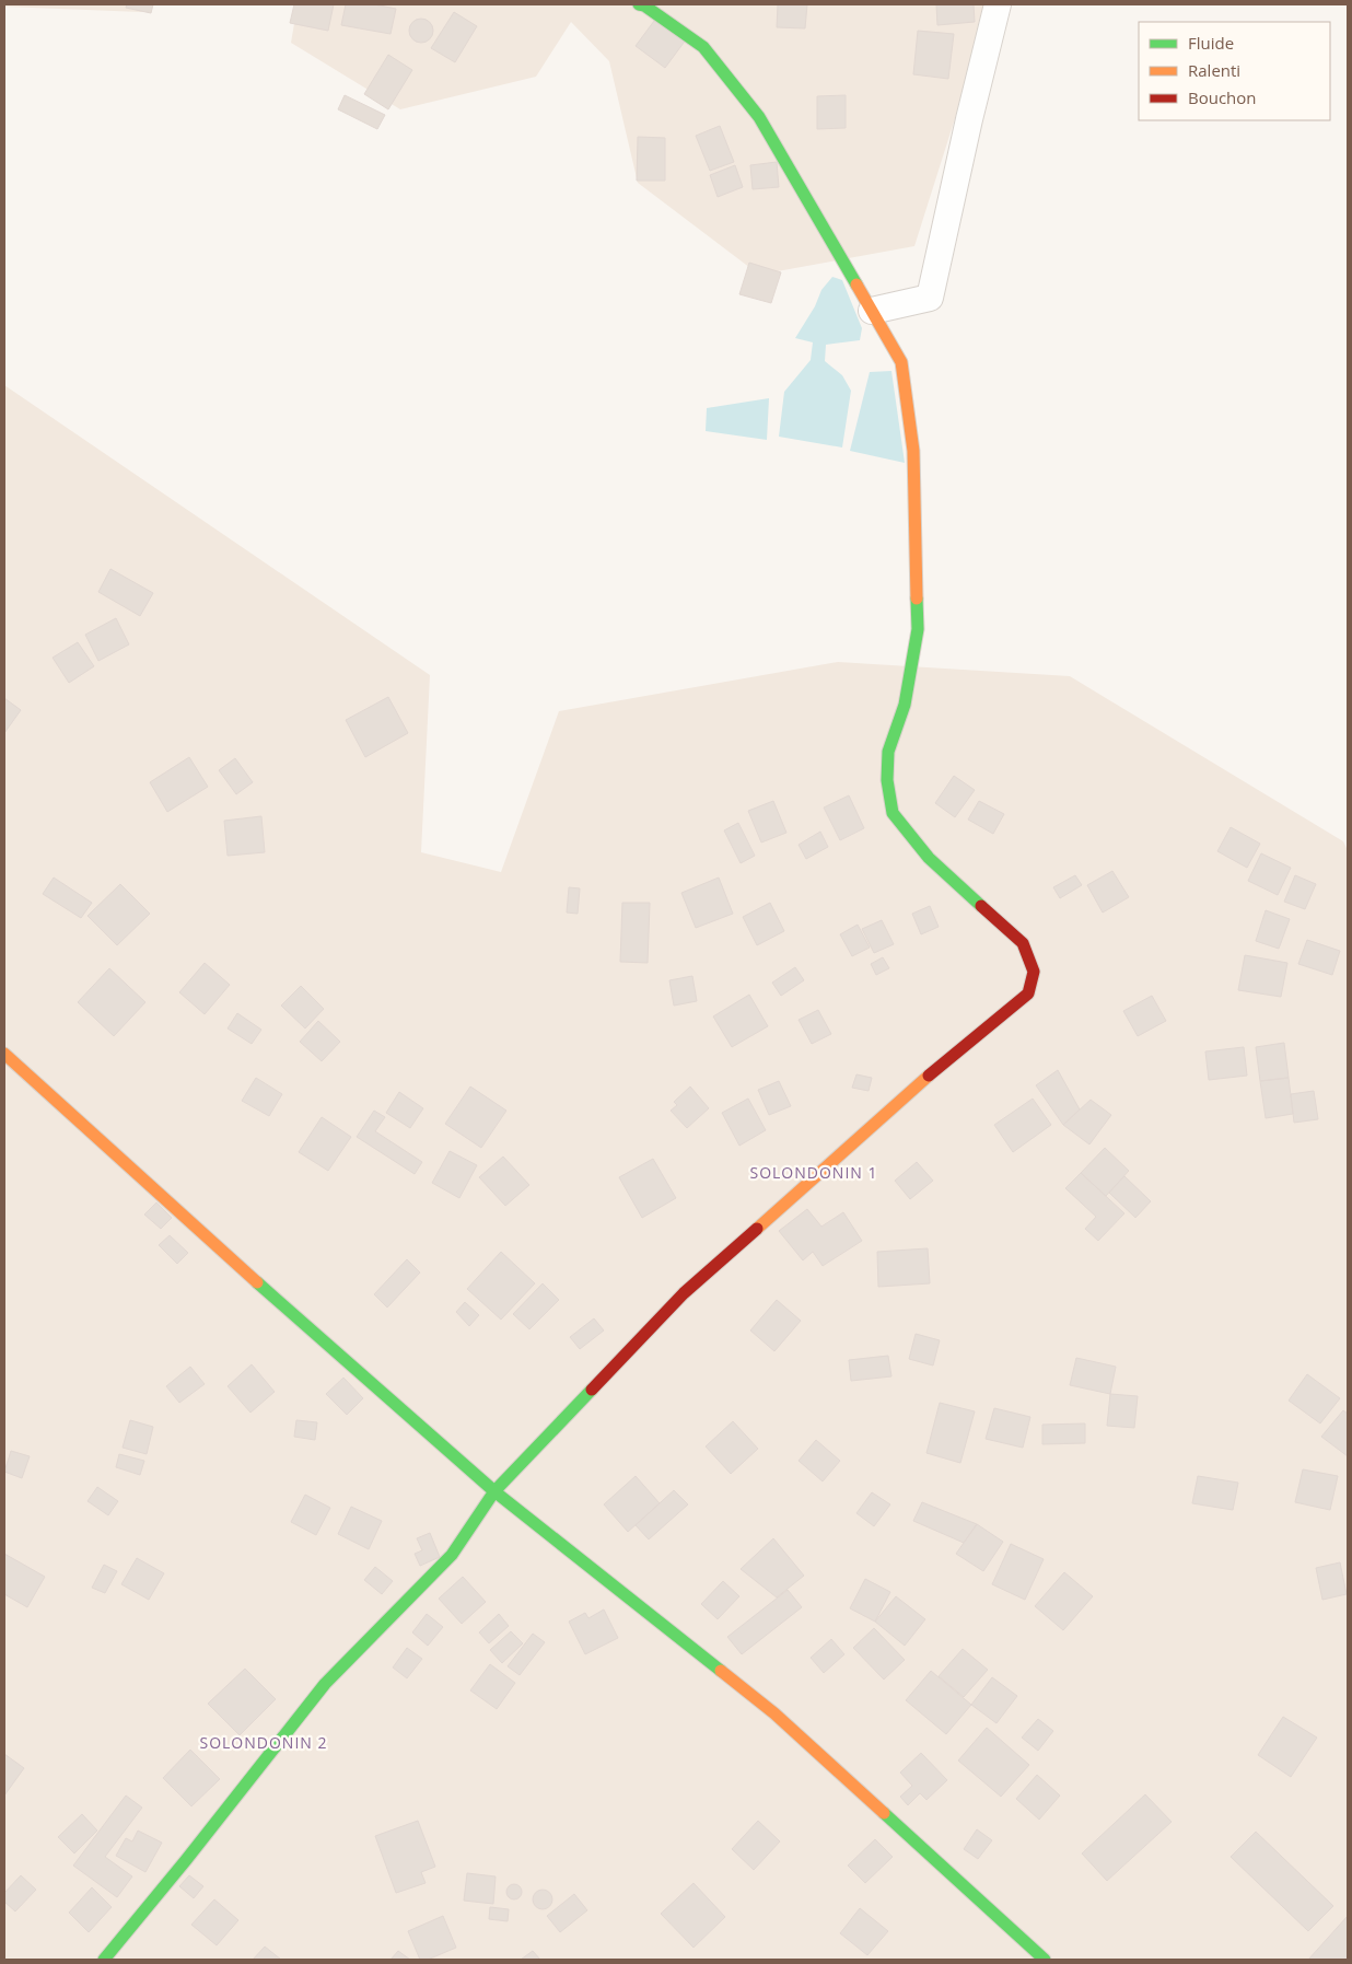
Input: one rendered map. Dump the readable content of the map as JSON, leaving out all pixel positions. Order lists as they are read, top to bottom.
{
  "districts": ["SOLONDONIN 1", "SOLONDONIN 2"],
  "legend": ["Fluide", "Ralenti", "Bouchon"]
}
